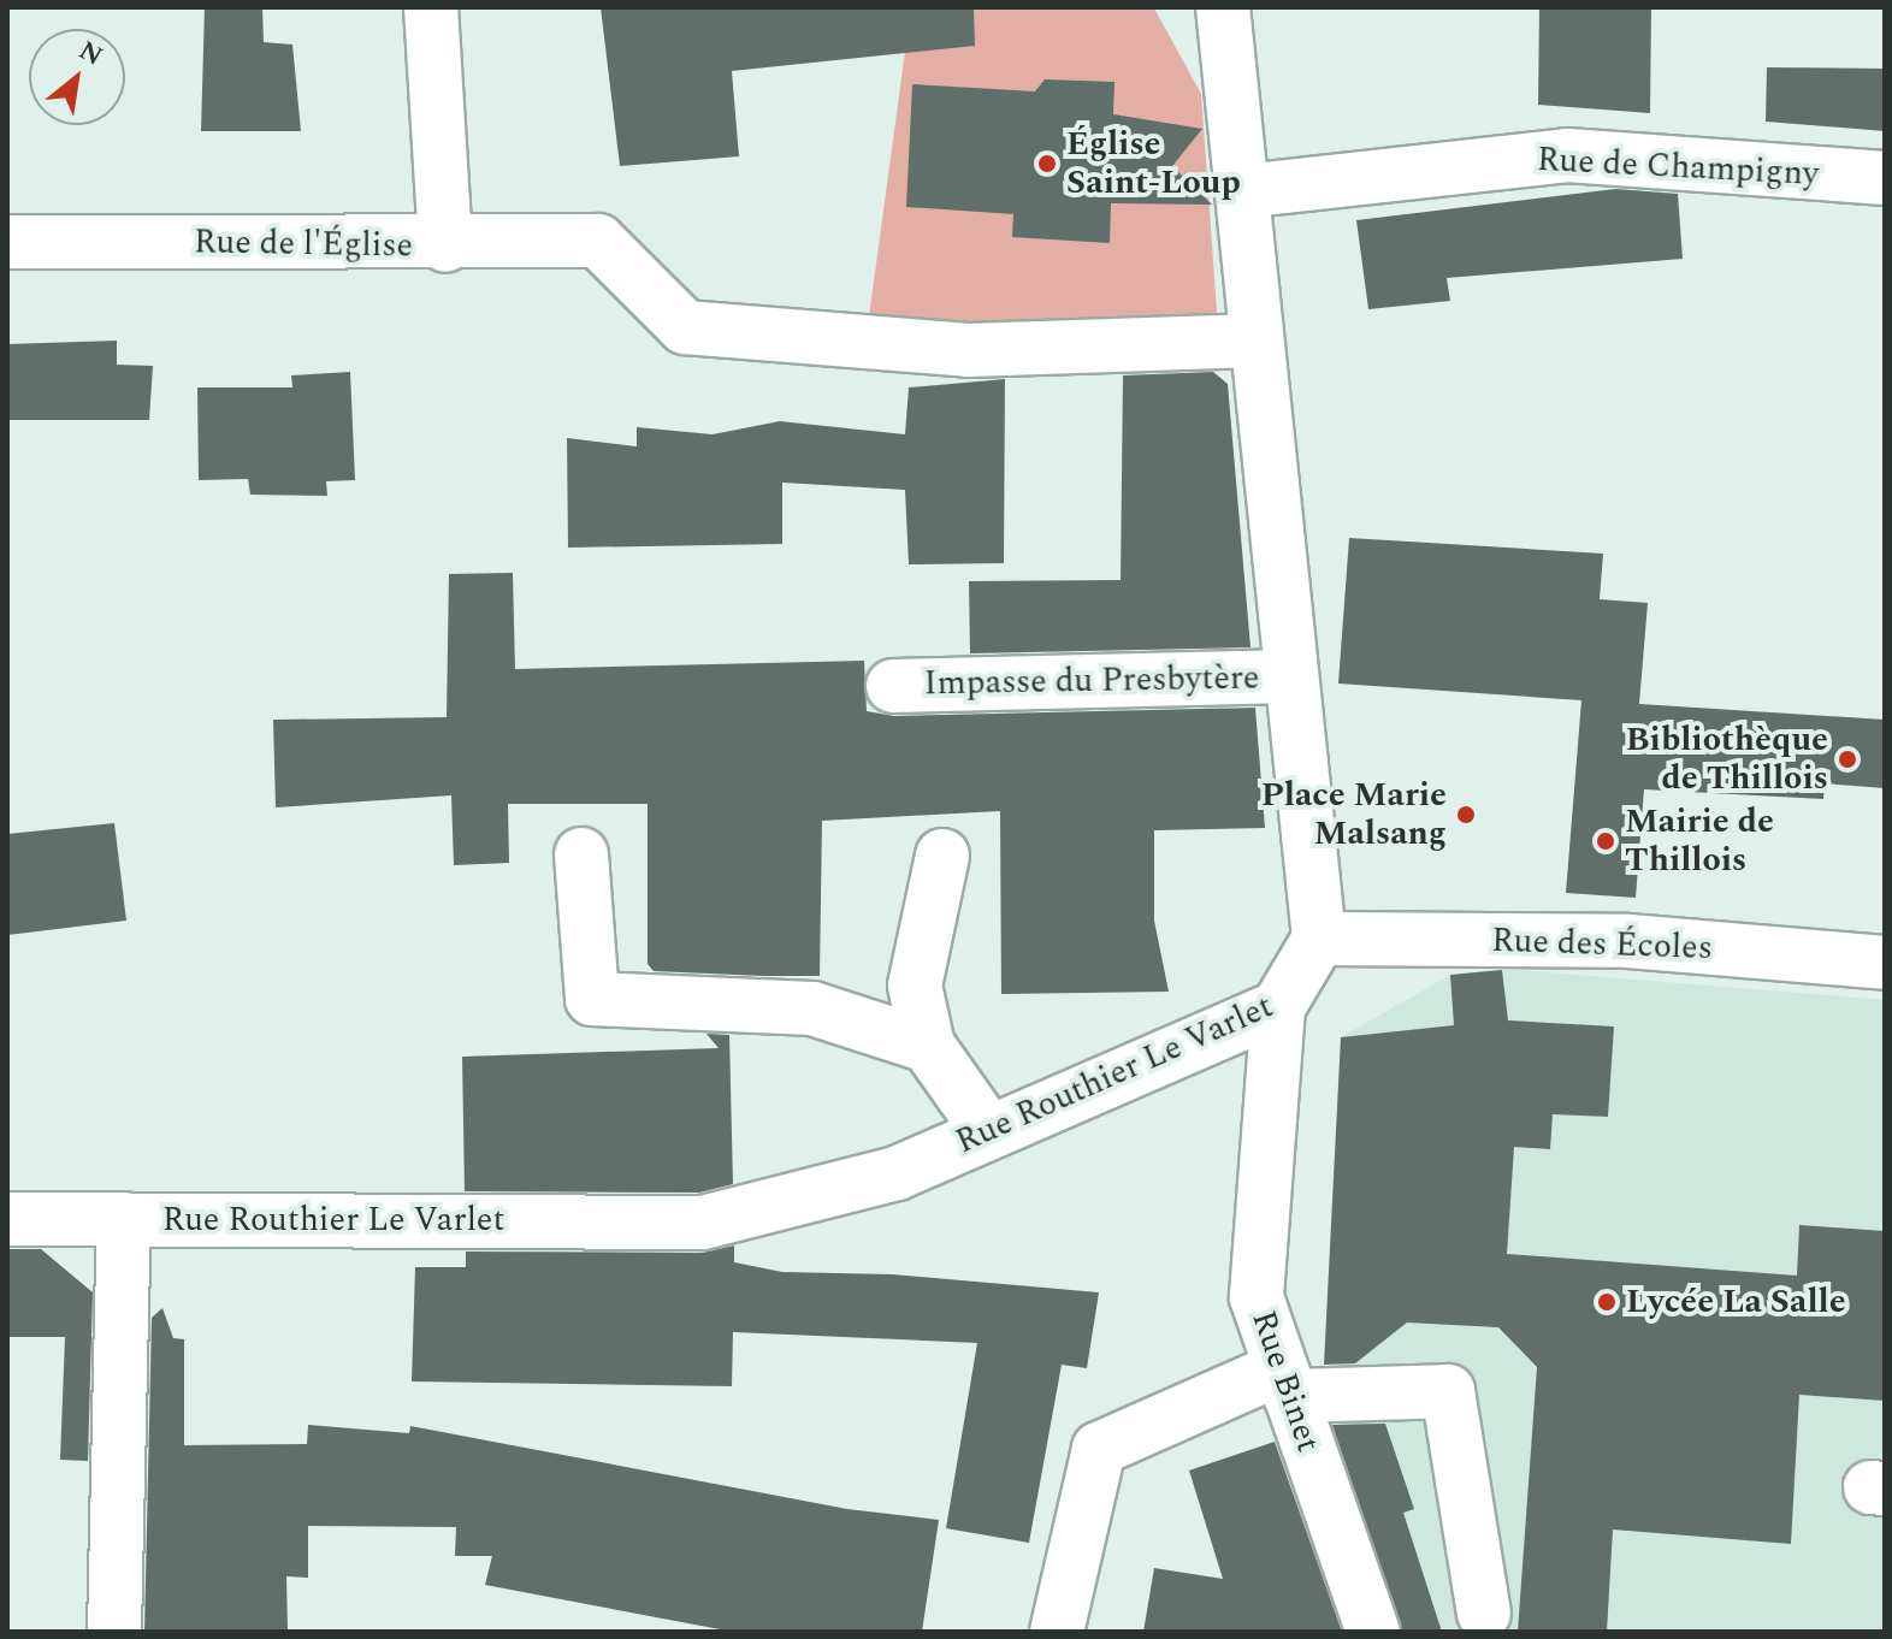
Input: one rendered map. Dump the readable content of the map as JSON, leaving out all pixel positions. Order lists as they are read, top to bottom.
{
  "streets": {
    "street": [
      "Rue de Champigny",
      "Rue de l'Église",
      "Impasse du Presbytère",
      "Rue des Écoles",
      "Rue Routhier Le Varlet",
      "Rue Binet"
    ]
  },
  "crossings": [
    ["Rue des Écoles", "Rue Routhier Le Varlet"],
    ["Rue Routhier Le Varlet", "Rue Binet"]
  ],
  "places": [
    "Église Saint-Loup",
    "Bibliothèque de Thillois",
    "Place Marie Malsang",
    "Mairie de Thillois",
    "Lycée La Salle"
  ],
  "north": "top right"
}
